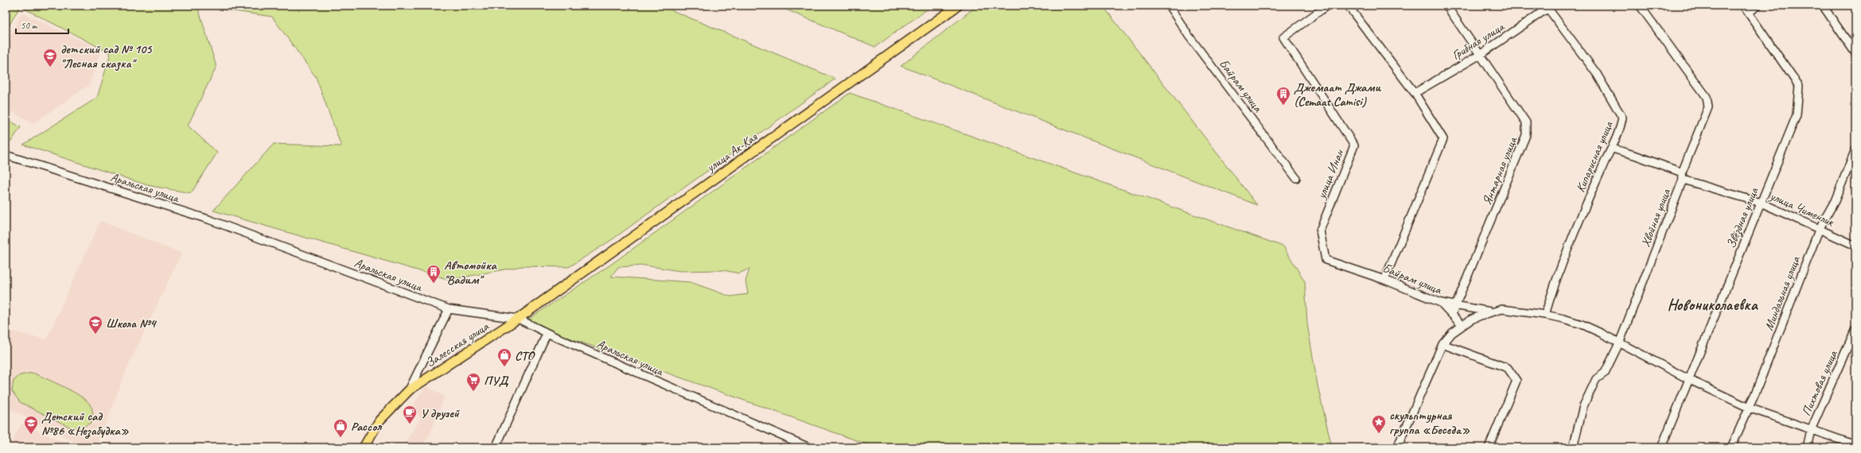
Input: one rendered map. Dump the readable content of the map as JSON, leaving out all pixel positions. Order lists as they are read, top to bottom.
{
  "streets": {
    "main road": ["улица Ак-Кая", "Залесская улица"],
    "street": [
      "Грибная улица",
      "Байрам улица",
      "Кипарисная улица",
      "Янтарная улица",
      "улица Инан",
      "Аральская улица",
      "улица Чименлик",
      "Хвойная улица",
      "Звёздная улица",
      "Миндальная улица",
      "Пихтовая улица"
    ]
  },
  "crossings": [
    ["Грибная улица", "Кипарисная улица"],
    ["Грибная улица", "Янтарная улица"],
    ["Байрам улица", "Янтарная улица"],
    ["Байрам улица", "улица Инан"],
    ["улица Ак-Кая", "Аральская улица"],
    ["улица Ак-Кая", "Залесская улица"],
    ["Кипарисная улица", "улица Чименлик"],
    ["Аральская улица", "Залесская улица"],
    ["улица Чименлик", "Хвойная улица"],
    ["улица Чименлик", "Звёздная улица"],
    ["улица Чименлик", "Миндальная улица"]
  ],
  "districts": ["Новониколаевка"],
  "places": {
    "school or university": ["детский сад № 105 \"Лесная сказка\"", "Школа №4", "Детский сад №86 «Незабудка»"],
    "building": ["Джемаат Джами (Cemaat Camisi)", "Автомойка \"Вадим\""],
    "shop": ["СТО", "Рассол"],
    "supermarket": ["ПУД"],
    "cafe": ["У друзей"],
    "place": ["скульптурная группа «Беседа»"]
  },
  "scale_bar": "50 m"
}
